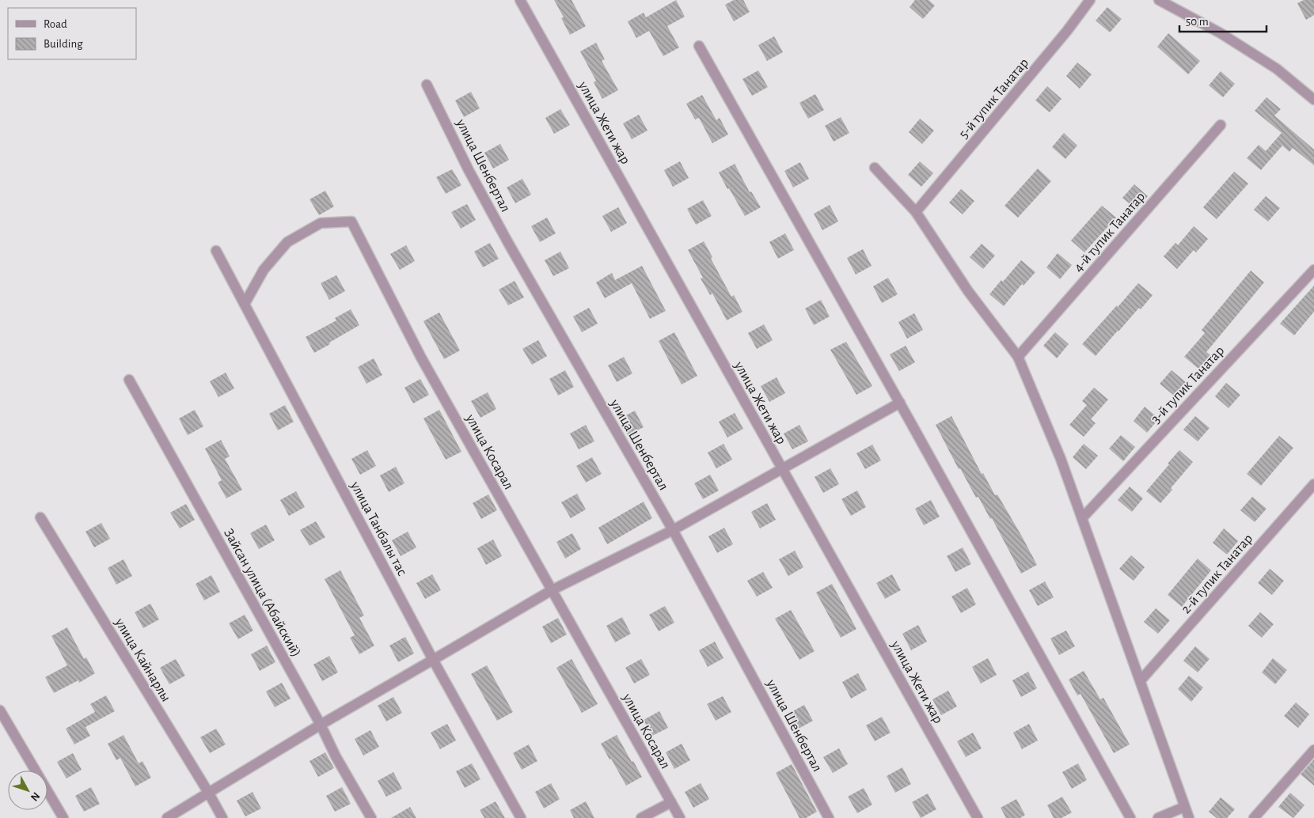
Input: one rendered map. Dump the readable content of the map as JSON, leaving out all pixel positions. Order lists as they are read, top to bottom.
{
  "streets": {
    "street": [
      "5-й тупик Танатар",
      "улица Жети жар",
      "улица Шенбертал",
      "4-й тупик Танатар",
      "3-й тупик Танатар",
      "улица Косарал",
      "улица Танбалы тас",
      "2-й тупик Танатар",
      "Зайсан улица (Абайский)",
      "улица Кайнарлы"
    ]
  },
  "crossings": [
    ["улица Косарал", "улица Танбалы тас"]
  ],
  "legend": ["Road", "Building"],
  "scale_bar": "50 m",
  "north": "bottom right"
}
